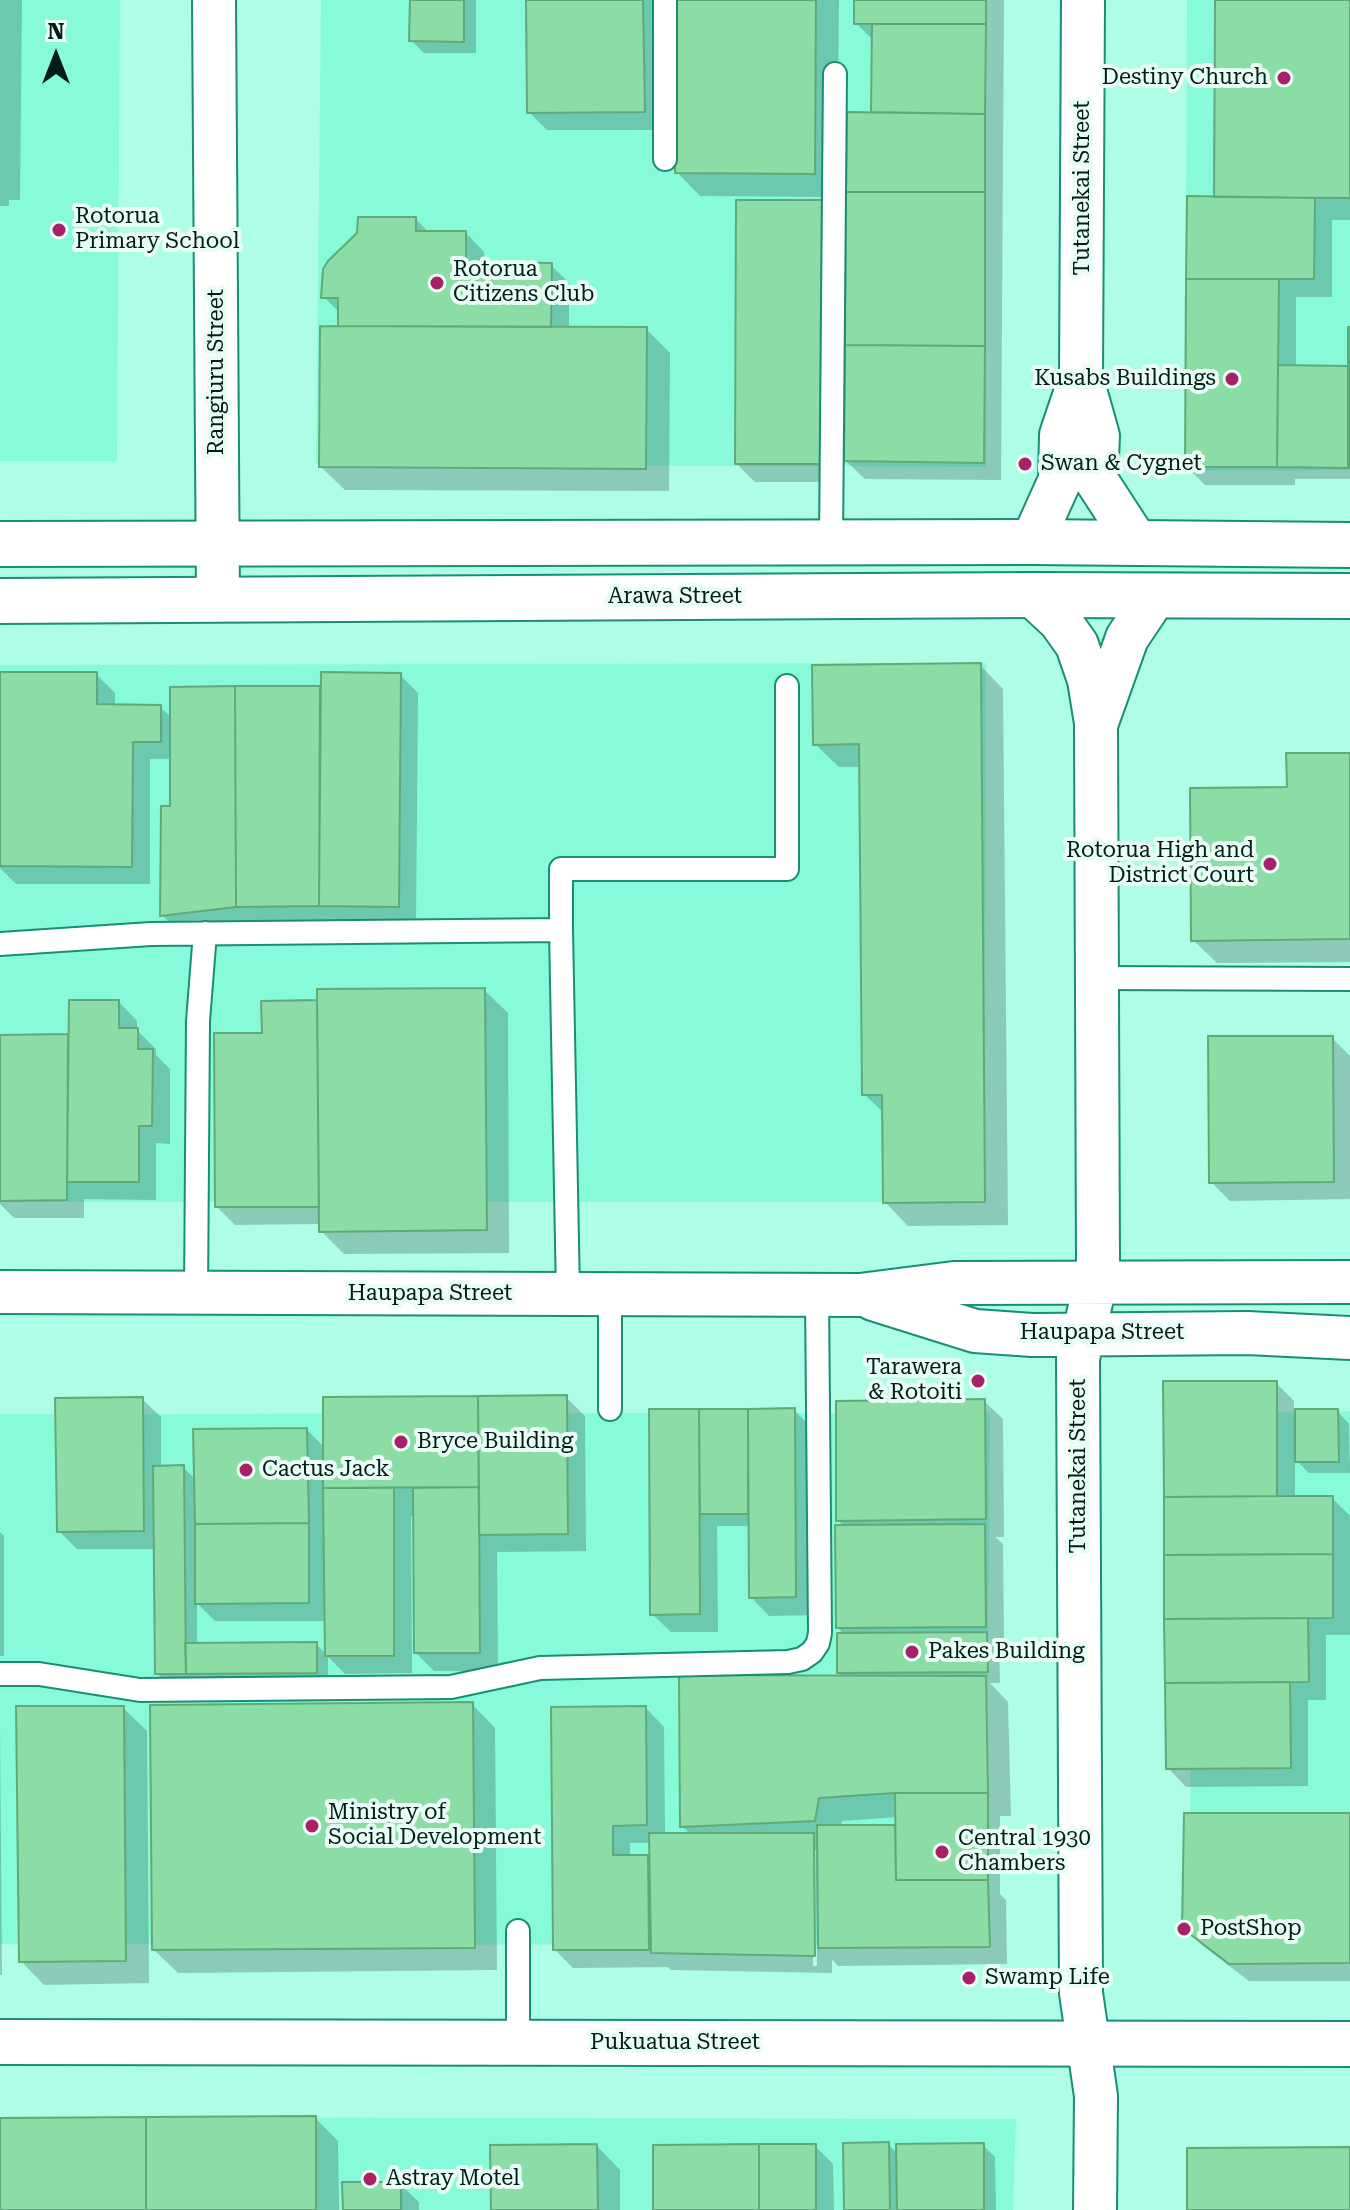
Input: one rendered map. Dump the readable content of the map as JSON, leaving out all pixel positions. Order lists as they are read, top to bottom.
{
  "streets": {
    "main road": ["Arawa Street", "Pukuatua Street"],
    "street": ["Tutanekai Street", "Rangiuru Street", "Haupapa Street"]
  },
  "crossings": [
    ["Tutanekai Street", "Arawa Street"],
    ["Tutanekai Street", "Haupapa Street"],
    ["Tutanekai Street", "Pukuatua Street"],
    ["Rangiuru Street", "Arawa Street"]
  ],
  "places": [
    "Destiny Church",
    "Rotorua Primary School",
    "Rotorua Citizens Club",
    "Kusabs Buildings",
    "Swan & Cygnet",
    "Rotorua High and District Court",
    "Tarawera & Rotoiti",
    "Bryce Building",
    "Cactus Jack",
    "Pakes Building",
    "Ministry of Social Development",
    "Central 1930 Chambers",
    "PostShop",
    "Swamp Life",
    "Astray Motel"
  ],
  "north": "top"
}
